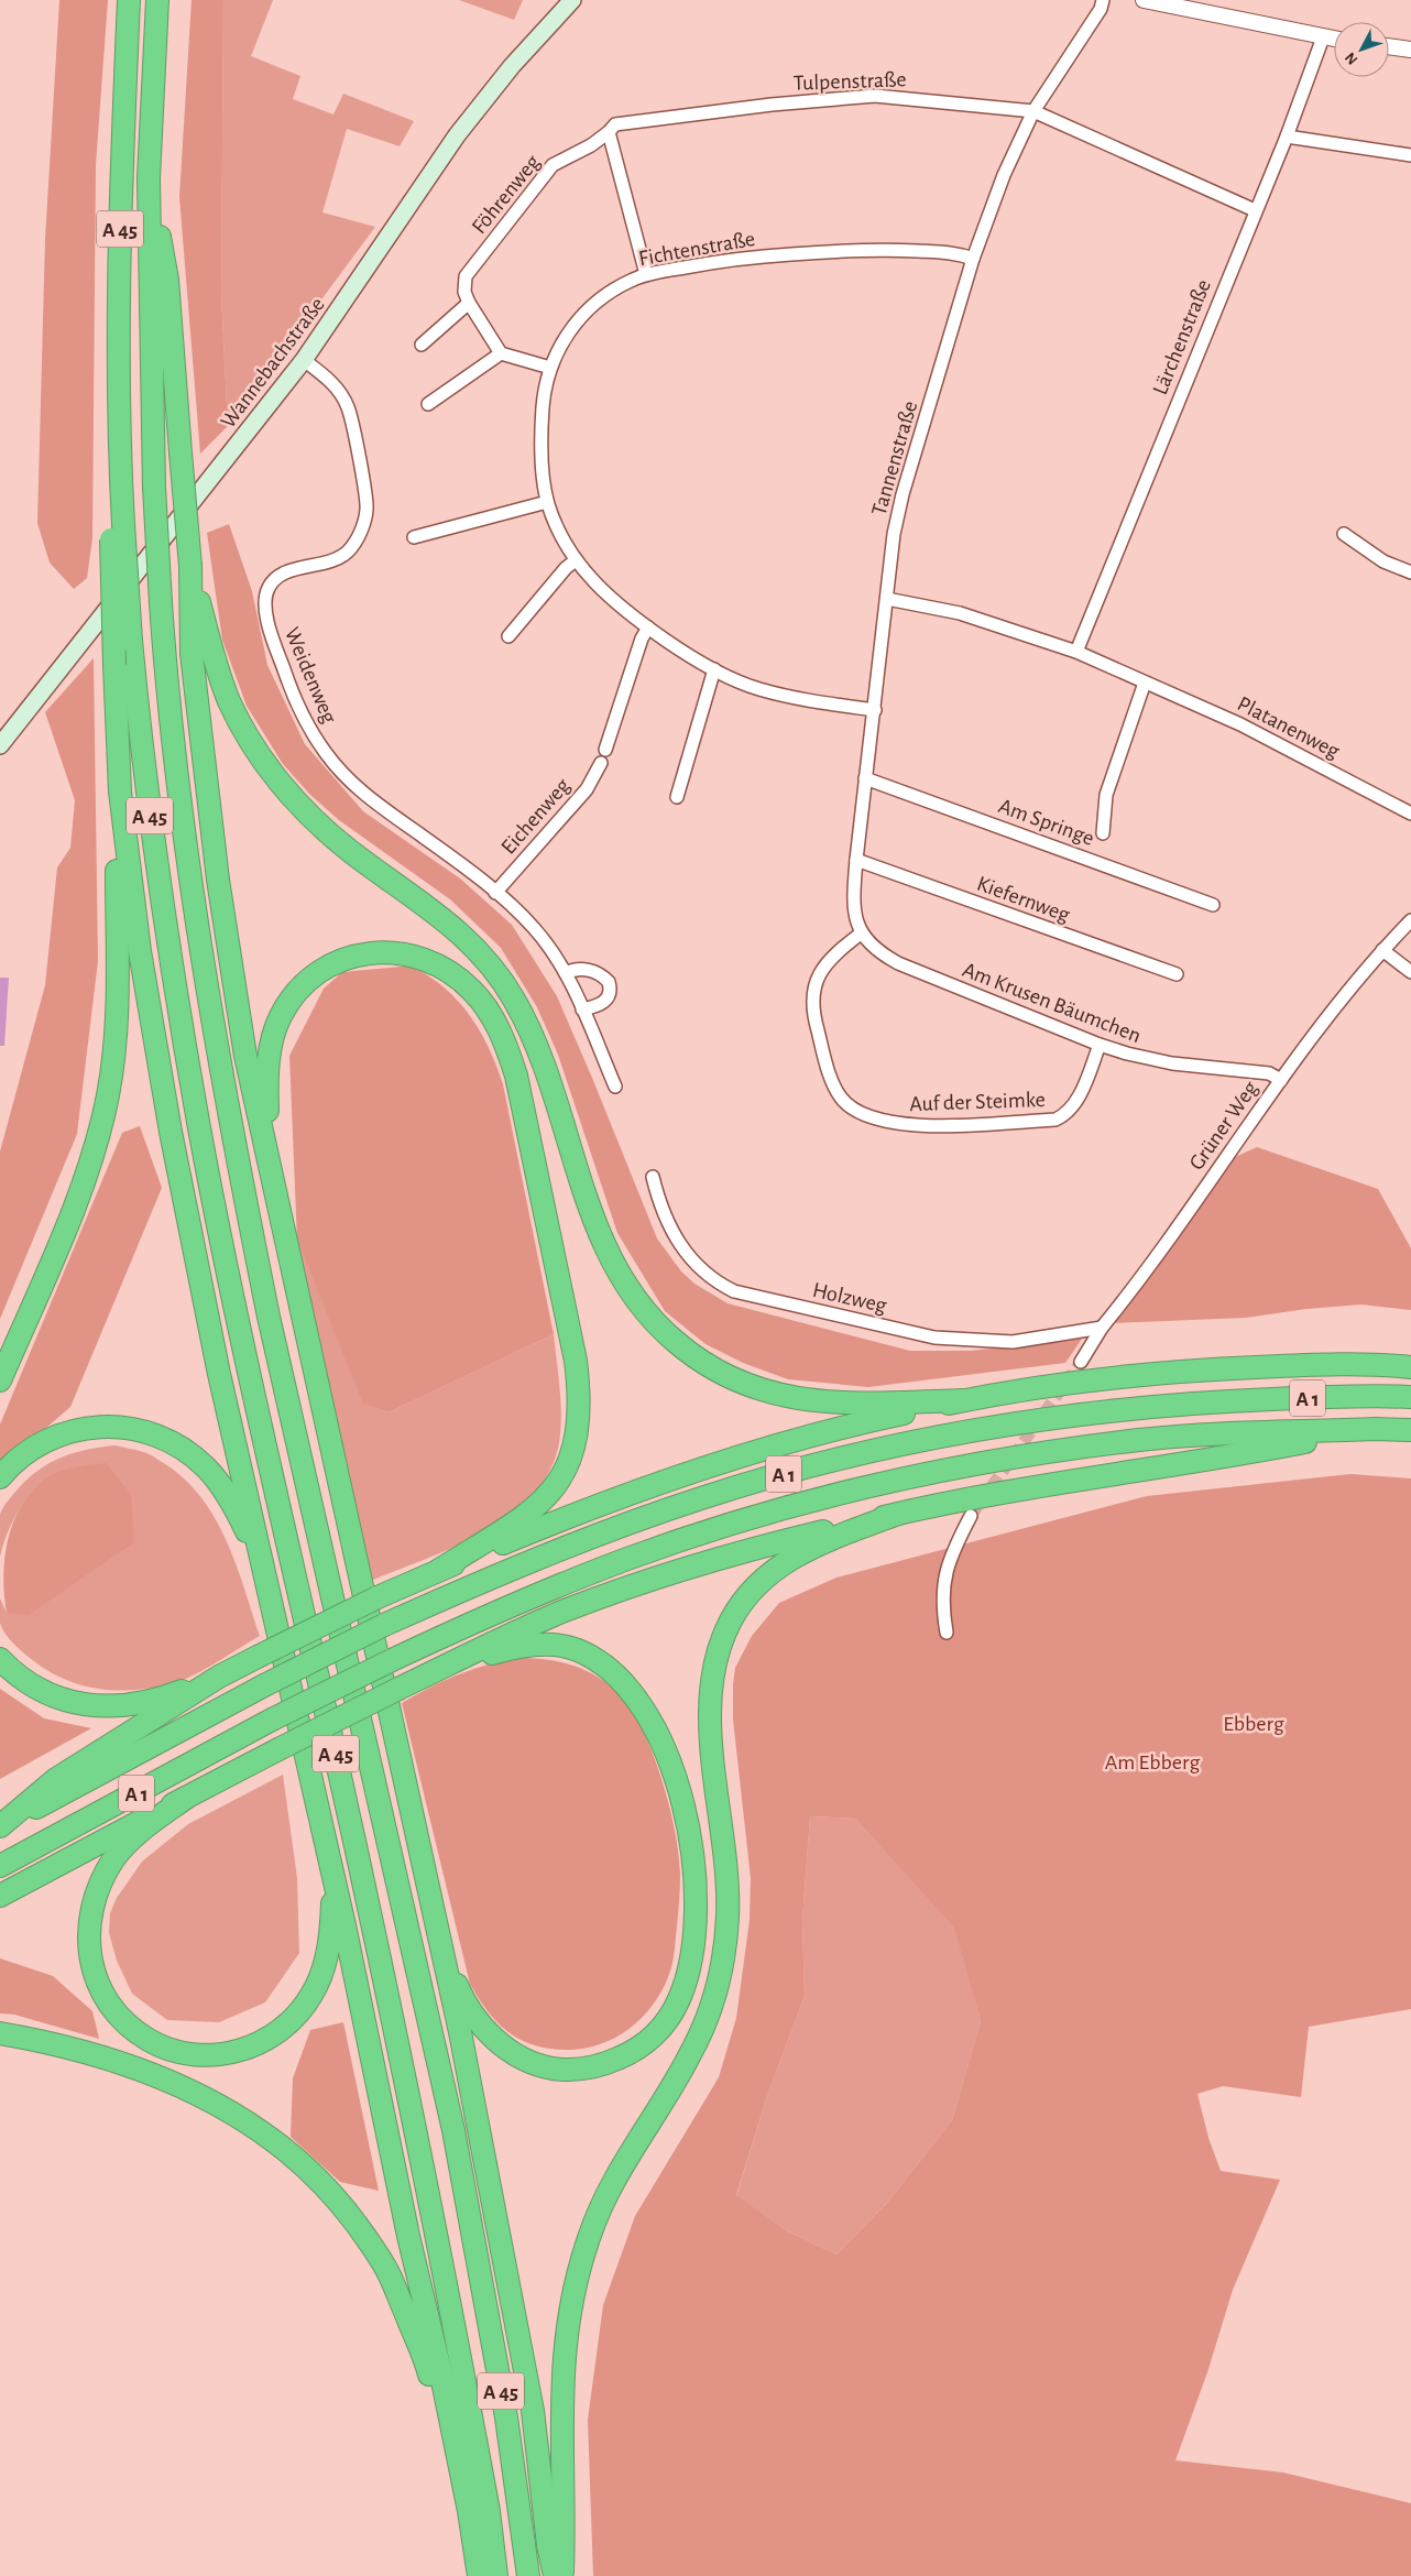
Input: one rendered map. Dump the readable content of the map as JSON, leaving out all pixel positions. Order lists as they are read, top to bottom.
{
  "streets": {
    "highway": ["A 45", "A 1"],
    "main road": ["Wannebachstraße"],
    "street": [
      "Tulpenstraße",
      "Föhrenweg",
      "Fichtenstraße",
      "Lärchenstraße",
      "Tannenstraße",
      "Weidenweg",
      "Platanenweg",
      "Eichenweg",
      "Am Springe",
      "Kiefernweg",
      "Am Krusen Bäumchen",
      "Auf der Steimke",
      "Grüner Weg",
      "Holzweg"
    ]
  },
  "crossings": [
    ["Tulpenstraße", "Föhrenweg"],
    ["Tulpenstraße", "Lärchenstraße"],
    ["Tulpenstraße", "Tannenstraße"],
    ["Fichtenstraße", "Tannenstraße"],
    ["Lärchenstraße", "Platanenweg"],
    ["Wannebachstraße", "Weidenweg"],
    ["Tannenstraße", "Platanenweg"],
    ["Tannenstraße", "Am Springe"],
    ["Tannenstraße", "Kiefernweg"],
    ["Tannenstraße", "Am Krusen Bäumchen"],
    ["Tannenstraße", "Auf der Steimke"],
    ["Weidenweg", "Eichenweg"],
    ["Am Krusen Bäumchen", "Auf der Steimke"],
    ["Am Krusen Bäumchen", "Grüner Weg"],
    ["Grüner Weg", "Holzweg"]
  ],
  "parks": ["Ebberg", "Am Ebberg"],
  "north": "bottom left"
}
